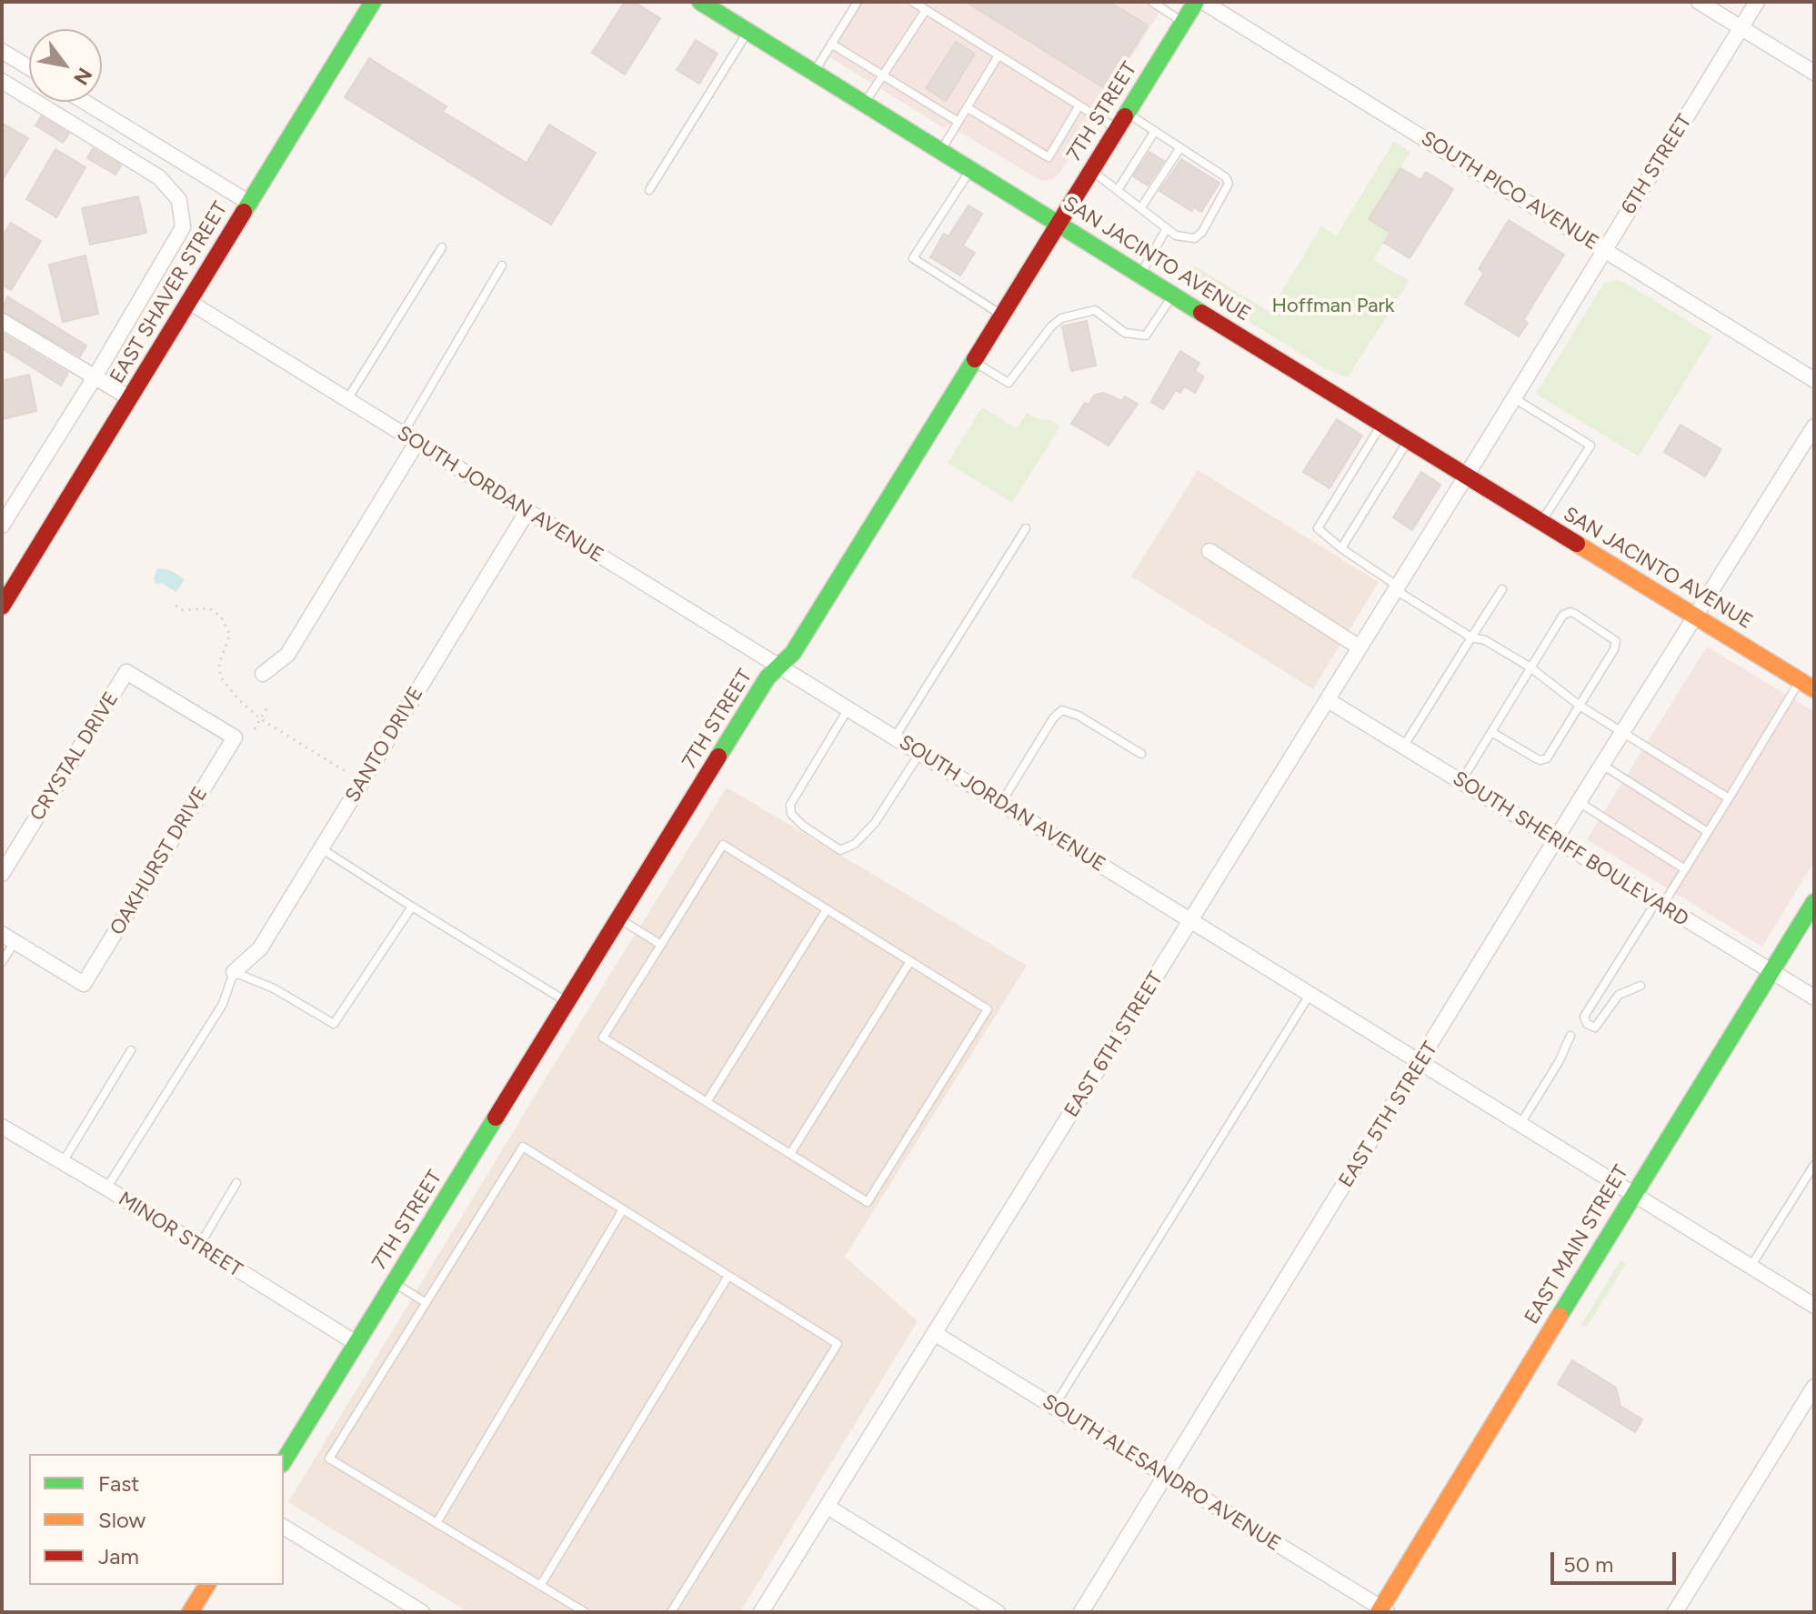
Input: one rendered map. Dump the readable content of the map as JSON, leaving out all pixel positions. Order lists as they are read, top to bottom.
{
  "streets": {
    "street": [
      "7TH STREET",
      "6TH STREET",
      "SOUTH PICO AVENUE",
      "SAN JACINTO AVENUE",
      "EAST SHAVER STREET",
      "SOUTH JORDAN AVENUE",
      "SANTO DRIVE",
      "CRYSTAL DRIVE",
      "SOUTH SHERIFF BOULEVARD",
      "OAKHURST DRIVE",
      "EAST 6TH STREET",
      "EAST 5TH STREET",
      "MINOR STREET",
      "EAST MAIN STREET",
      "SOUTH ALESANDRO AVENUE"
    ]
  },
  "crossings": [
    ["7TH STREET", "SAN JACINTO AVENUE"],
    ["7TH STREET", "SOUTH JORDAN AVENUE"],
    ["7TH STREET", "MINOR STREET"],
    ["6TH STREET", "SOUTH PICO AVENUE"],
    ["6TH STREET", "SAN JACINTO AVENUE"],
    ["6TH STREET", "EAST 6TH STREET"],
    ["SAN JACINTO AVENUE", "EAST 6TH STREET"],
    ["SAN JACINTO AVENUE", "EAST 5TH STREET"],
    ["EAST SHAVER STREET", "SOUTH JORDAN AVENUE"],
    ["SOUTH JORDAN AVENUE", "SANTO DRIVE"],
    ["SOUTH JORDAN AVENUE", "EAST 6TH STREET"],
    ["SOUTH JORDAN AVENUE", "EAST 5TH STREET"],
    ["SOUTH JORDAN AVENUE", "EAST MAIN STREET"],
    ["CRYSTAL DRIVE", "OAKHURST DRIVE"],
    ["SOUTH SHERIFF BOULEVARD", "EAST 6TH STREET"],
    ["SOUTH SHERIFF BOULEVARD", "EAST 5TH STREET"],
    ["SOUTH SHERIFF BOULEVARD", "EAST MAIN STREET"],
    ["EAST 6TH STREET", "SOUTH ALESANDRO AVENUE"],
    ["EAST 5TH STREET", "SOUTH ALESANDRO AVENUE"],
    ["EAST MAIN STREET", "SOUTH ALESANDRO AVENUE"]
  ],
  "parks": ["Hoffman Park"],
  "legend": ["Fast", "Slow", "Jam"],
  "scale_bar": "50 m",
  "north": "bottom right"
}
